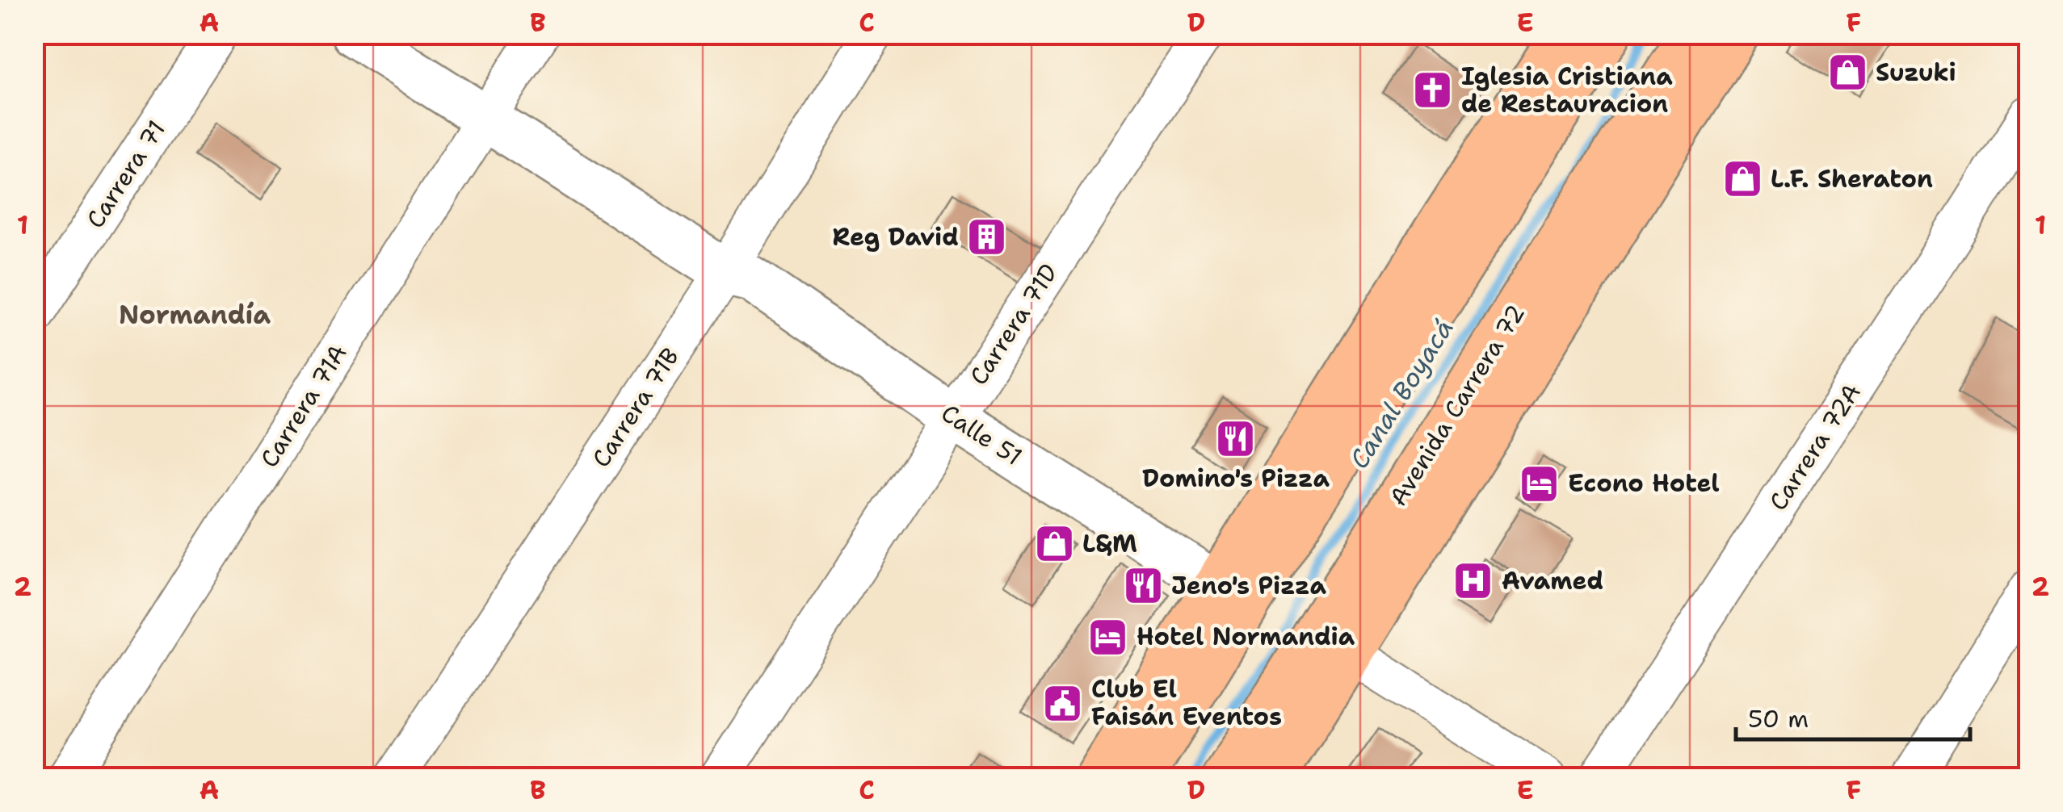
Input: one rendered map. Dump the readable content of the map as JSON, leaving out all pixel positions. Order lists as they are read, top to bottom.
{
  "streets": {
    "highway": ["Avenida Carrera 72"],
    "street": [
      "Carrera 71",
      "Carrera 71D",
      "Carrera 71A",
      "Carrera 71B",
      "Calle 51",
      "Carrera 72A"
    ]
  },
  "crossings": [
    ["Carrera 71D", "Calle 51"],
    ["Carrera 71A", "Calle 51"],
    ["Carrera 71B", "Calle 51"]
  ],
  "districts": ["Normandía"],
  "water": ["Canal Boyacá"],
  "places": {
    "shop": ["Suzuki", "L.F. Sheraton", "L&M"],
    "church": ["Iglesia Cristiana de Restauracion"],
    "building": ["Reg David"],
    "restaurant": ["Domino's Pizza", "Jeno's Pizza"],
    "hotel": ["Econo Hotel", "Hotel Normandia"],
    "hospital": ["Avamed"],
    "public building": ["Club El Faisán Eventos"]
  },
  "scale_bar": "50 m",
  "grid": {
    "columns": [
      "A",
      "B",
      "C",
      "D",
      "E",
      "F"
    ],
    "rows": ["1", "2"]
  }
}
